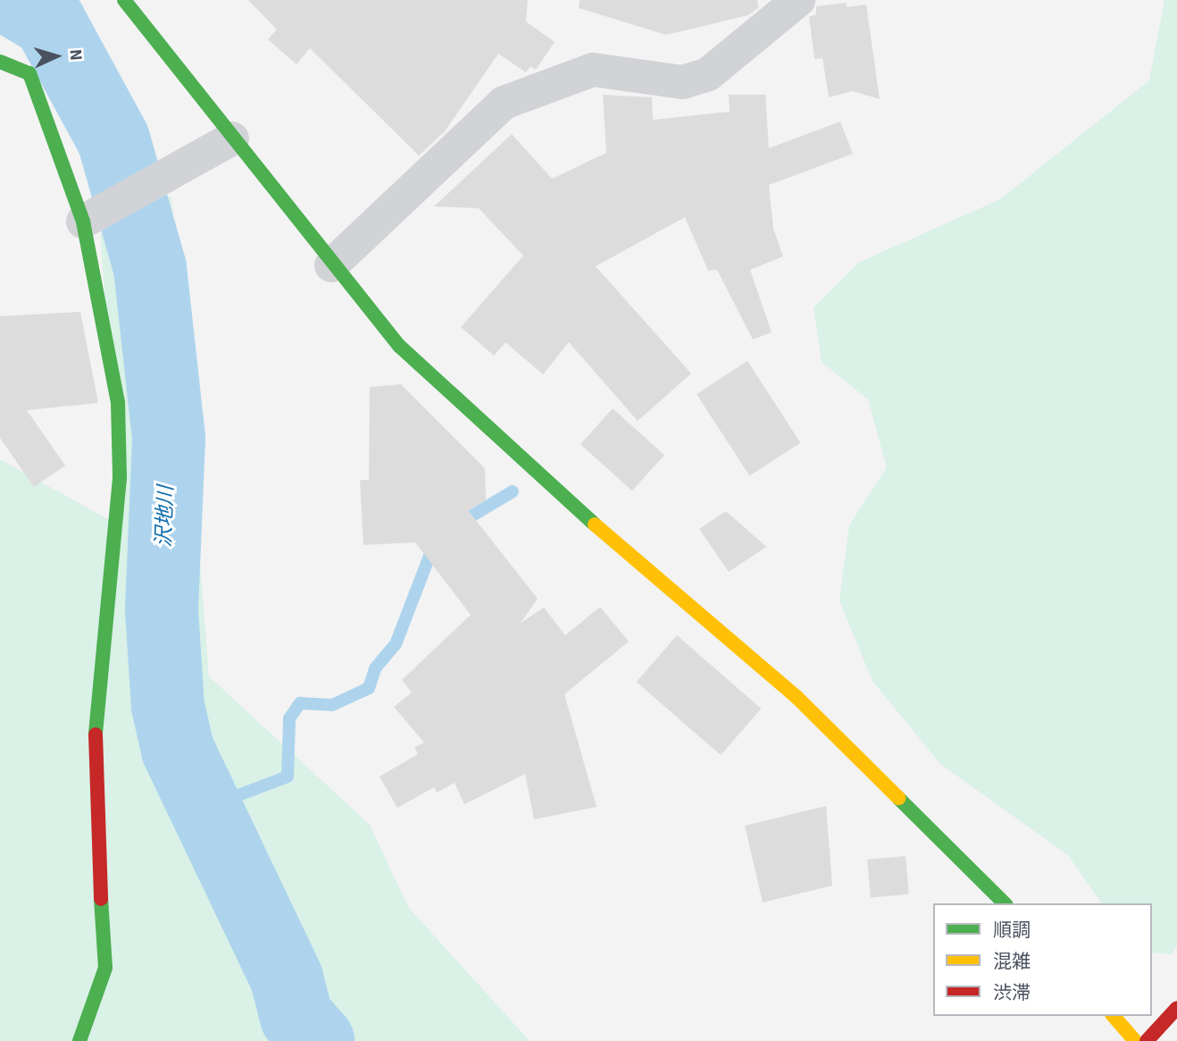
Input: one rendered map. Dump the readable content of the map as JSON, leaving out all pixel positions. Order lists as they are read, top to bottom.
{
  "water": ["沢地川"],
  "legend": ["順調", "混雑", "渋滞"],
  "north": "right"
}
